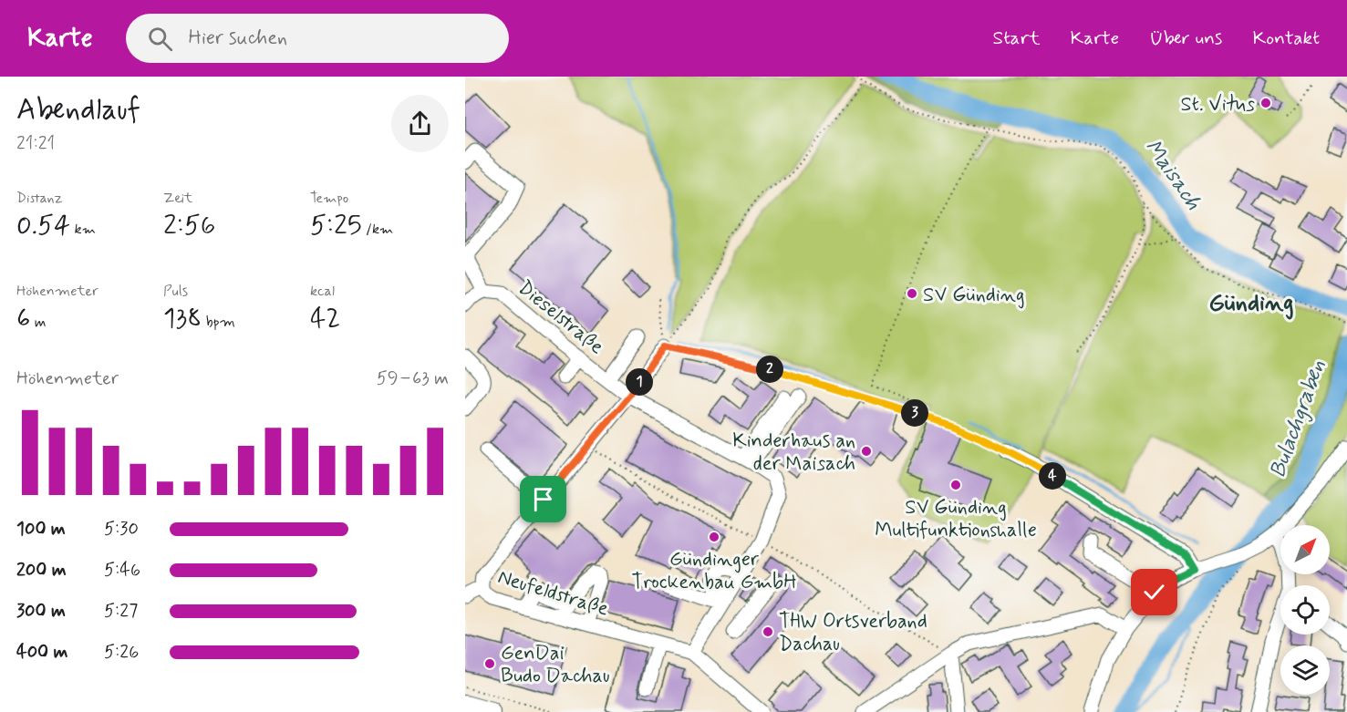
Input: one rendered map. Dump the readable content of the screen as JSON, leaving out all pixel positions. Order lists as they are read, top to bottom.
{
  "streets": {
    "street": ["Dieselstraße", "Neufeldstraße"]
  },
  "crossings": [
    ["Dieselstraße", "Neufeldstraße"]
  ],
  "districts": ["Günding"],
  "water": ["Maisach", "Bulachgraben"],
  "places": [
    "St. Vitus",
    "SV Günding",
    "Kinderhaus an der Maisach",
    "SV Günding Multifunktionshalle",
    "Gündinger Trockenbau GmbH",
    "THW Ortsverband Dachau",
    "GenDai Budo Dachau"
  ],
  "north": "top right",
  "page": {
    "header": "Karte",
    "search": "Hier suchen",
    "nav": [
      "Start",
      "Karte",
      "Über uns",
      "Kontakt"
    ],
    "heading": ["Abendlauf", "21:21"],
    "stats": [
      ["Distanz", "0.54 km"],
      ["Zeit", "2:56"],
      ["Tempo", "5:25 /km"],
      ["Höhenmeter", "6 m"],
      ["Puls", "138 bpm"],
      ["kcal", "42"]
    ],
    "chart": ["Höhenmeter", "59–63 m"],
    "pins": [
      "2",
      "1",
      "3",
      "4"
    ],
    "list": [
      {
        "name": "100 m",
        "note": "5:30"
      },
      {
        "name": "200 m",
        "note": "5:46"
      },
      {
        "name": "300 m",
        "note": "5:27"
      },
      {
        "name": "400 m",
        "note": "5:26"
      }
    ]
  }
}
